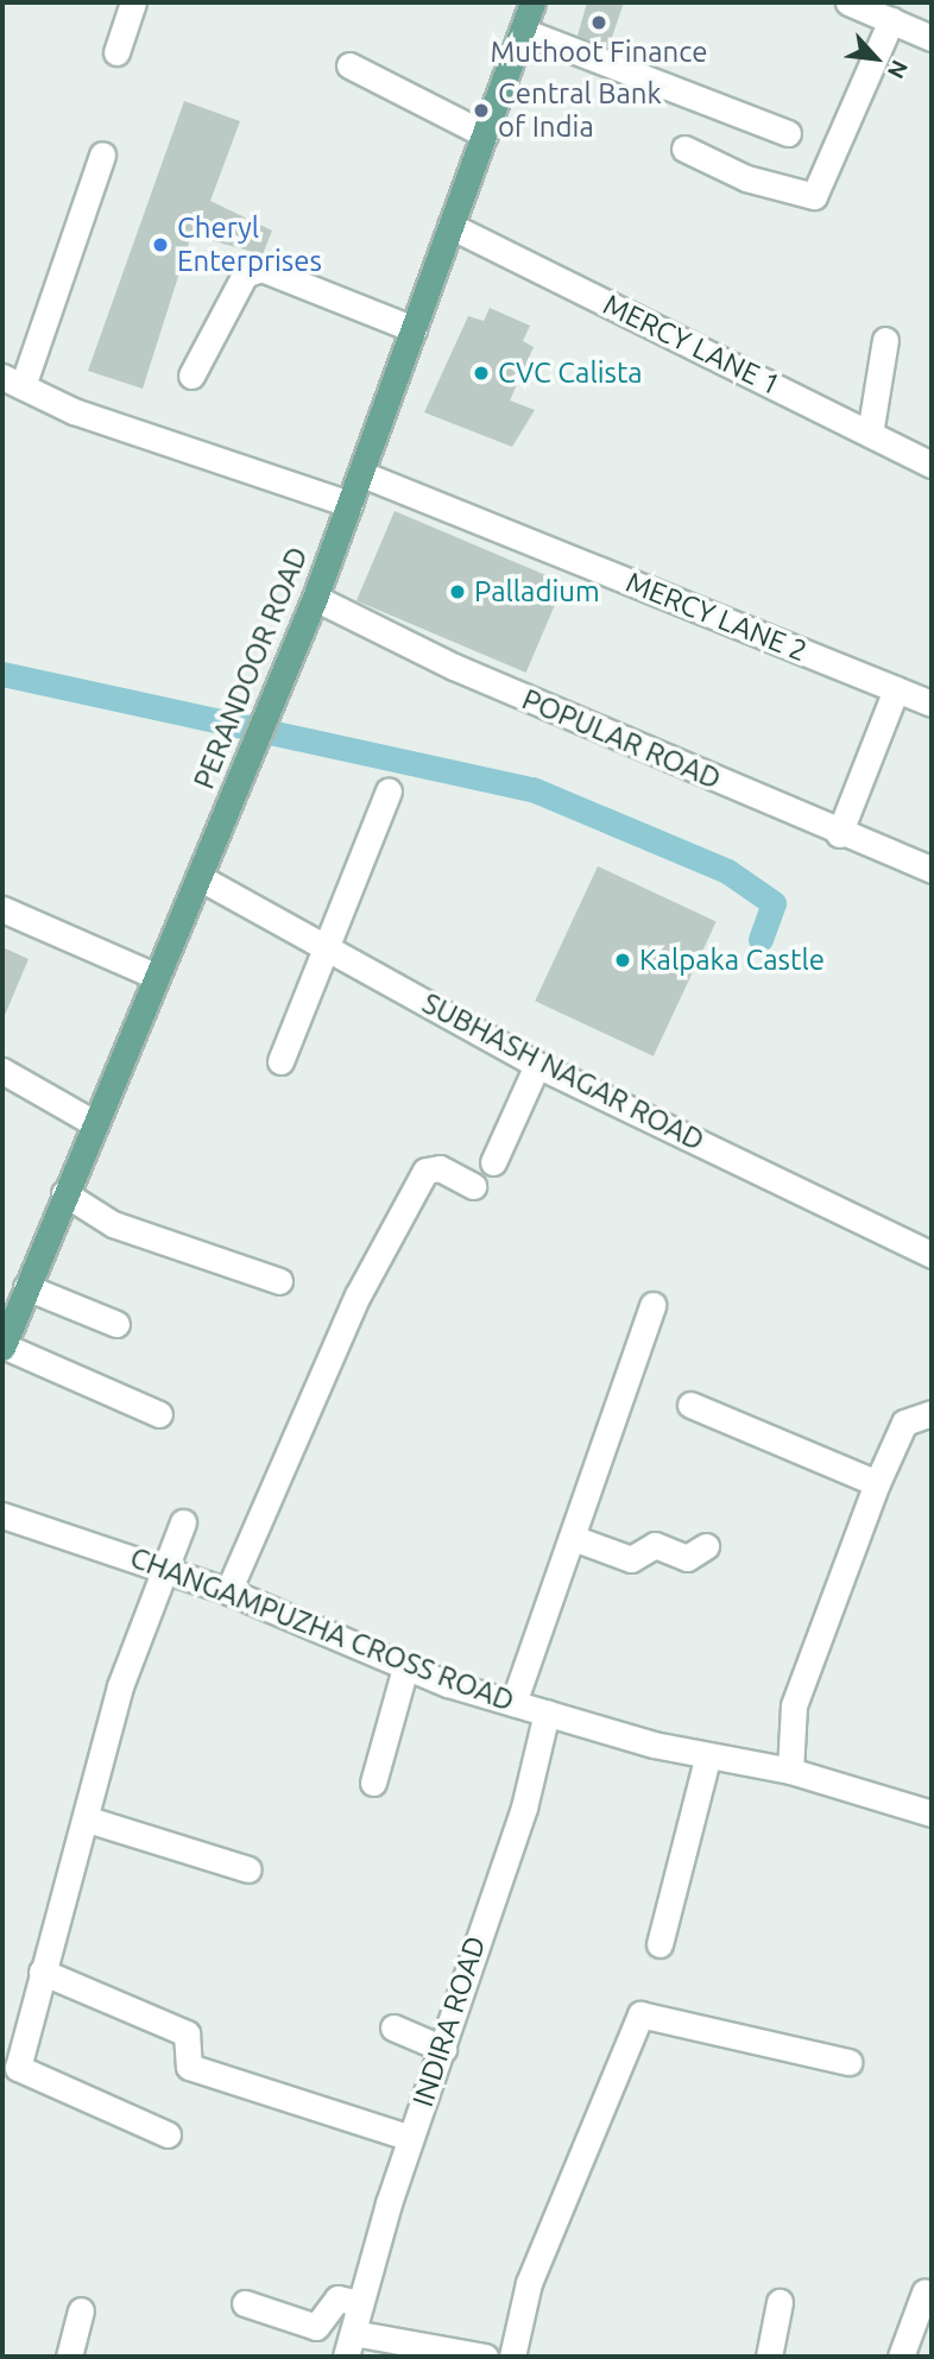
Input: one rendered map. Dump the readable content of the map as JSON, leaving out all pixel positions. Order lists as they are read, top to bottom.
{
  "streets": {
    "main road": ["PERANDOOR ROAD"],
    "street": [
      "MERCY LANE 1",
      "MERCY LANE 2",
      "POPULAR ROAD",
      "SUBHASH NAGAR ROAD",
      "CHANGAMPUZHA CROSS ROAD",
      "INDIRA ROAD"
    ]
  },
  "crossings": [
    ["MERCY LANE 1", "PERANDOOR ROAD"],
    ["MERCY LANE 2", "PERANDOOR ROAD"],
    ["PERANDOOR ROAD", "POPULAR ROAD"],
    ["PERANDOOR ROAD", "SUBHASH NAGAR ROAD"],
    ["CHANGAMPUZHA CROSS ROAD", "INDIRA ROAD"]
  ],
  "places": [
    "Muthoot Finance",
    "Central Bank of India",
    "Cheryl Enterprises",
    "CVC Calista",
    "Palladium",
    "Kalpaka Castle"
  ],
  "north": "bottom right"
}
